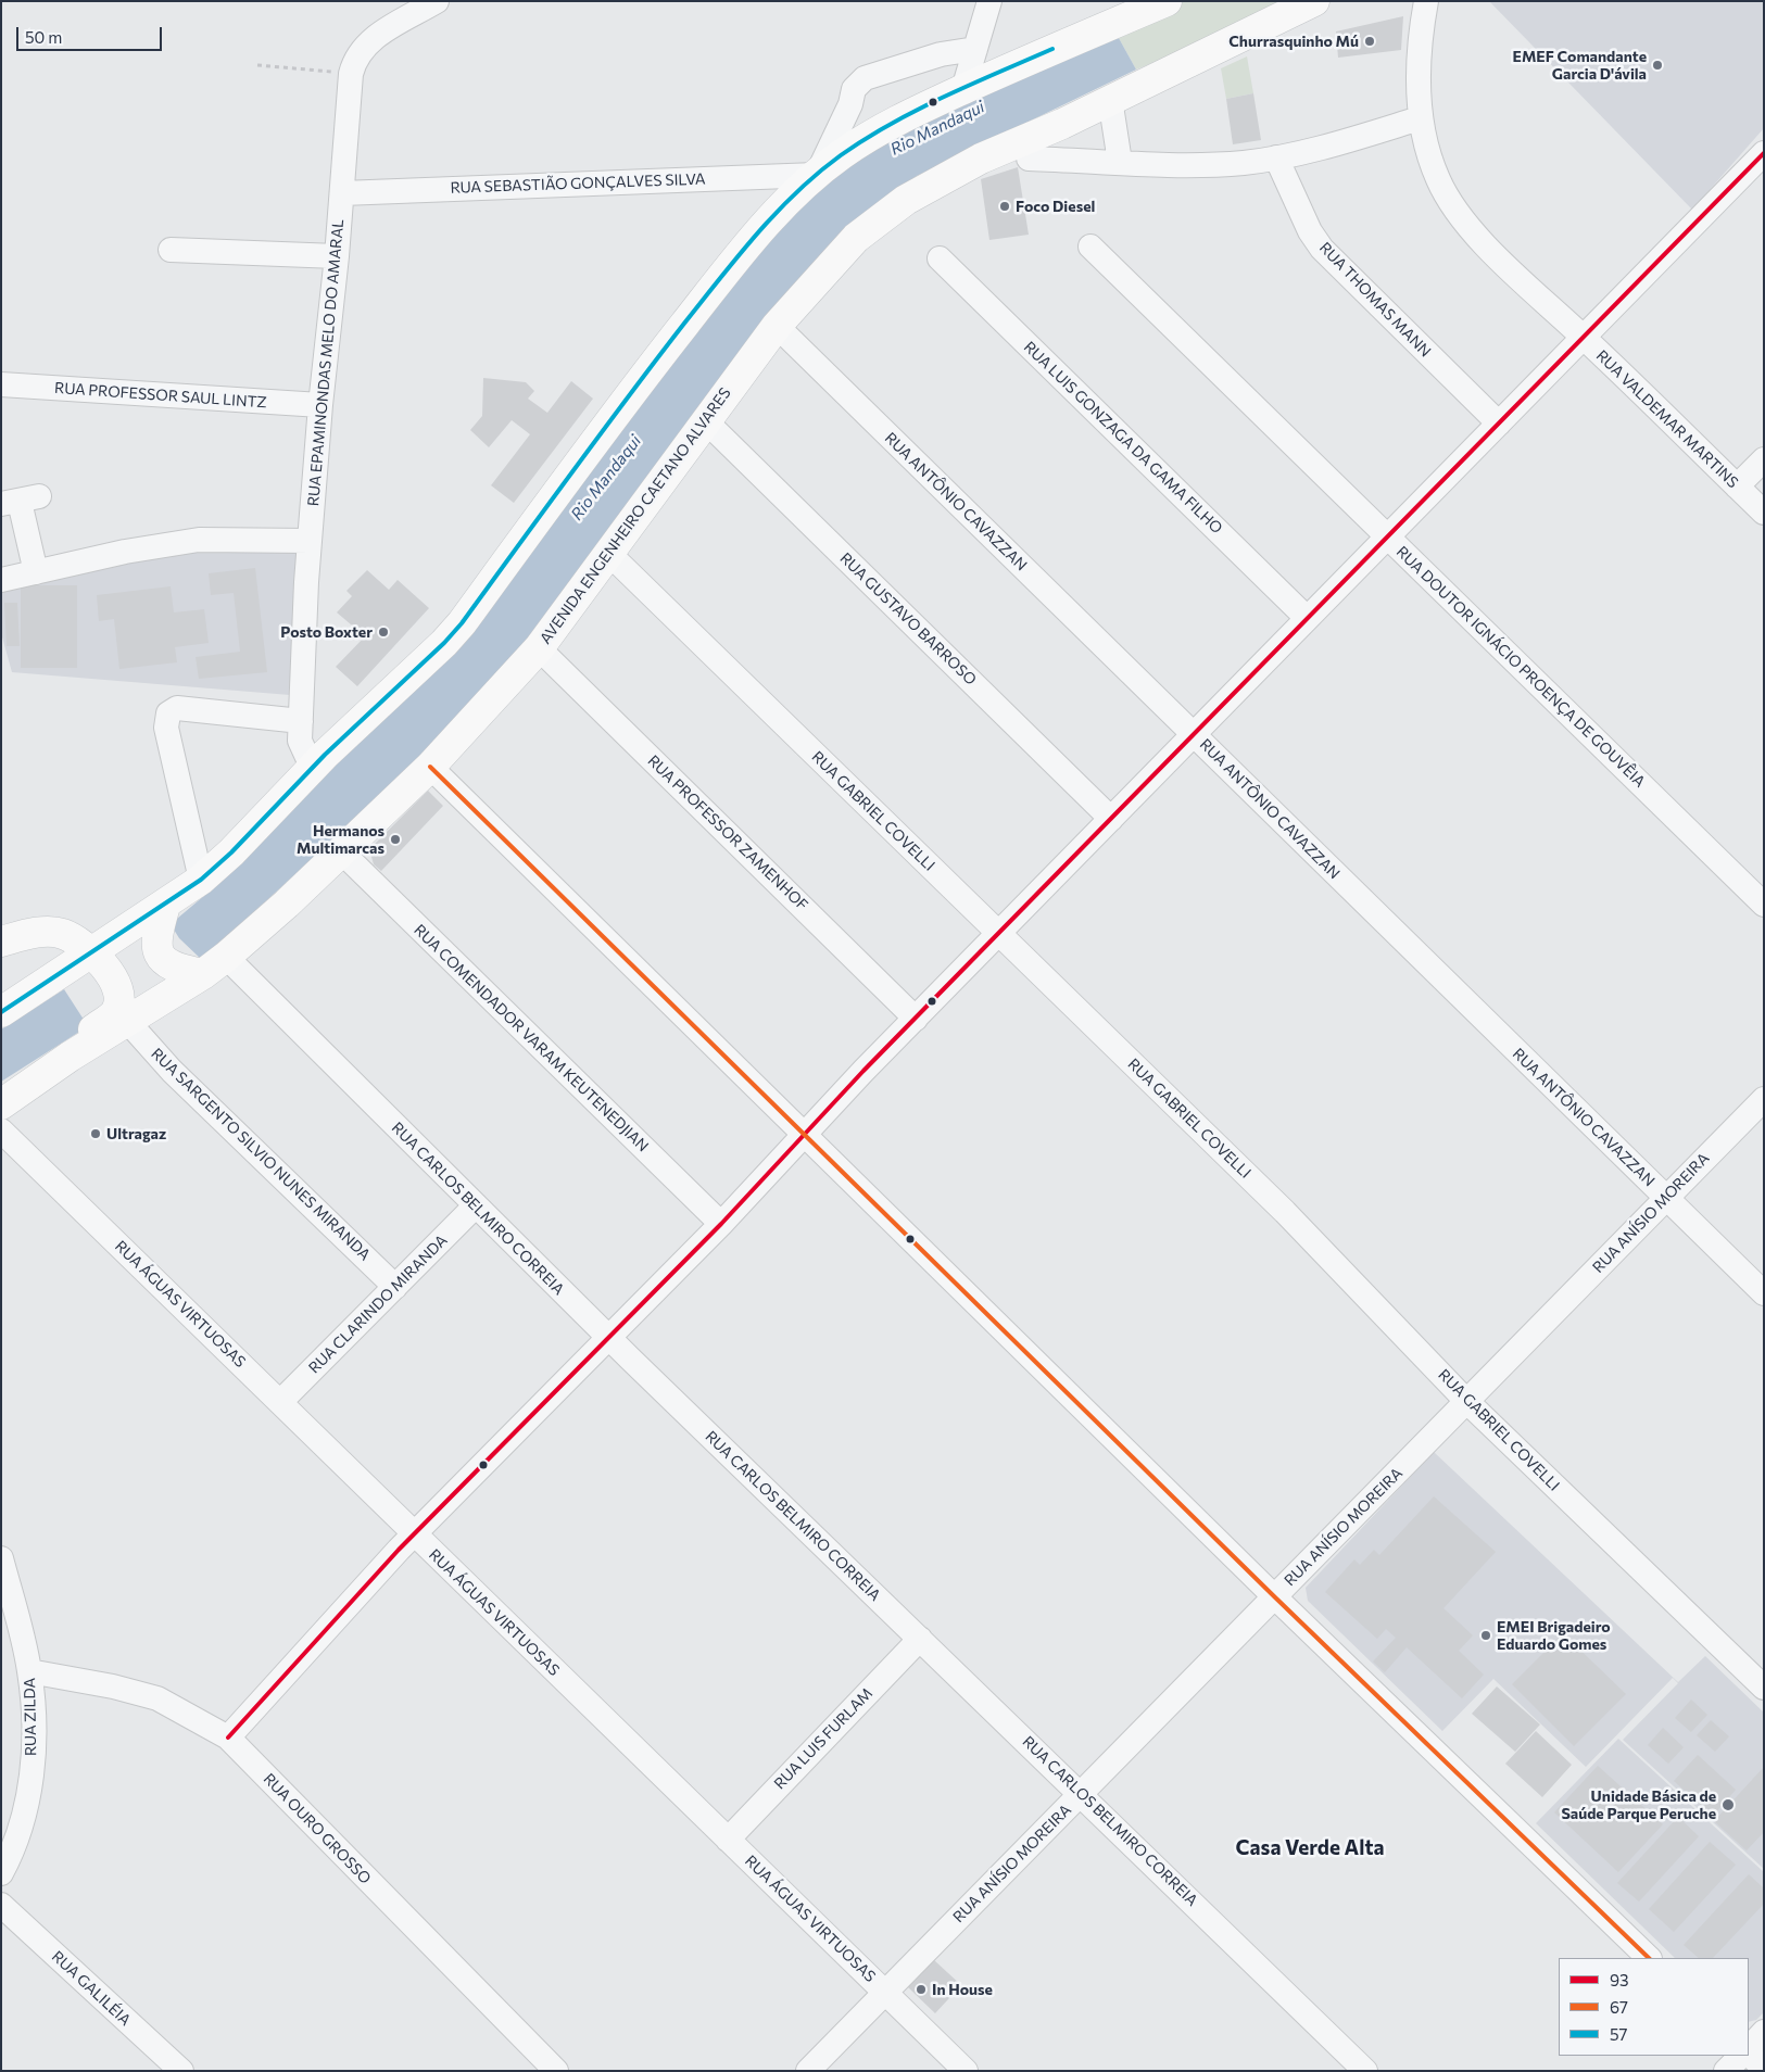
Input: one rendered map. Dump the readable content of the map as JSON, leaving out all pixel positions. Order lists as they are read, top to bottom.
{
  "streets": {
    "main road": ["AVENIDA ENGENHEIRO CAETANO ALVARES"],
    "street": [
      "RUA SEBASTIÃO GONÇALVES SILVA",
      "RUA THOMAS MANN",
      "RUA EPAMINONDAS MELO DO AMARAL",
      "RUA PROFESSOR SAUL LINTZ",
      "RUA VALDEMAR MARTINS",
      "RUA LUIS GONZAGA DA GAMA FILHO",
      "RUA ANTÔNIO CAVAZZAN",
      "RUA GUSTAVO BARROSO",
      "RUA DOUTOR IGNÁCIO PROENÇA DE GOUVÊIA",
      "RUA GABRIEL COVELLI",
      "RUA PROFESSOR ZAMENHOF",
      "RUA COMENDADOR VARAM KEUTENEDJIAN",
      "RUA SARGENTO SILVIO NUNES MIRANDA",
      "RUA CARLOS BELMIRO CORREIA",
      "RUA ANÍSIO MOREIRA",
      "RUA ÁGUAS VIRTUOSAS",
      "RUA CLARINDO MIRANDA",
      "RUA ZILDA",
      "RUA LUIS FURLAM",
      "RUA OURO GROSSO",
      "RUA GALILÉIA"
    ]
  },
  "crossings": [
    ["RUA SEBASTIÃO GONÇALVES SILVA", "RUA EPAMINONDAS MELO DO AMARAL"],
    ["RUA EPAMINONDAS MELO DO AMARAL", "RUA PROFESSOR SAUL LINTZ"],
    ["RUA ANTÔNIO CAVAZZAN", "AVENIDA ENGENHEIRO CAETANO ALVARES"],
    ["RUA ANTÔNIO CAVAZZAN", "RUA ANÍSIO MOREIRA"],
    ["AVENIDA ENGENHEIRO CAETANO ALVARES", "RUA GUSTAVO BARROSO"],
    ["AVENIDA ENGENHEIRO CAETANO ALVARES", "RUA GABRIEL COVELLI"],
    ["AVENIDA ENGENHEIRO CAETANO ALVARES", "RUA PROFESSOR ZAMENHOF"],
    ["AVENIDA ENGENHEIRO CAETANO ALVARES", "RUA COMENDADOR VARAM KEUTENEDJIAN"],
    ["AVENIDA ENGENHEIRO CAETANO ALVARES", "RUA SARGENTO SILVIO NUNES MIRANDA"],
    ["AVENIDA ENGENHEIRO CAETANO ALVARES", "RUA CARLOS BELMIRO CORREIA"],
    ["RUA GABRIEL COVELLI", "RUA ANÍSIO MOREIRA"],
    ["RUA SARGENTO SILVIO NUNES MIRANDA", "RUA CLARINDO MIRANDA"],
    ["RUA CARLOS BELMIRO CORREIA", "RUA ANÍSIO MOREIRA"],
    ["RUA CARLOS BELMIRO CORREIA", "RUA CLARINDO MIRANDA"],
    ["RUA CARLOS BELMIRO CORREIA", "RUA LUIS FURLAM"],
    ["RUA ANÍSIO MOREIRA", "RUA ÁGUAS VIRTUOSAS"],
    ["RUA ÁGUAS VIRTUOSAS", "RUA CLARINDO MIRANDA"],
    ["RUA ÁGUAS VIRTUOSAS", "RUA LUIS FURLAM"],
    ["RUA ZILDA", "RUA OURO GROSSO"]
  ],
  "districts": ["Casa Verde Alta"],
  "water": ["Rio Mandaqui"],
  "places": [
    "Churrasquinho Mú",
    "EMEF Comandante Garcia D'ávila",
    "Foco Diesel",
    "Posto Boxter",
    "Hermanos Multimarcas",
    "Ultragaz",
    "EMEI Brigadeiro Eduardo Gomes",
    "Unidade Básica de Saúde Parque Peruche",
    "In House"
  ],
  "lines": ["transit line 57", "transit line 93", "transit line 67"],
  "legend": ["93", "67", "57"],
  "scale_bar": "50 m"
}
